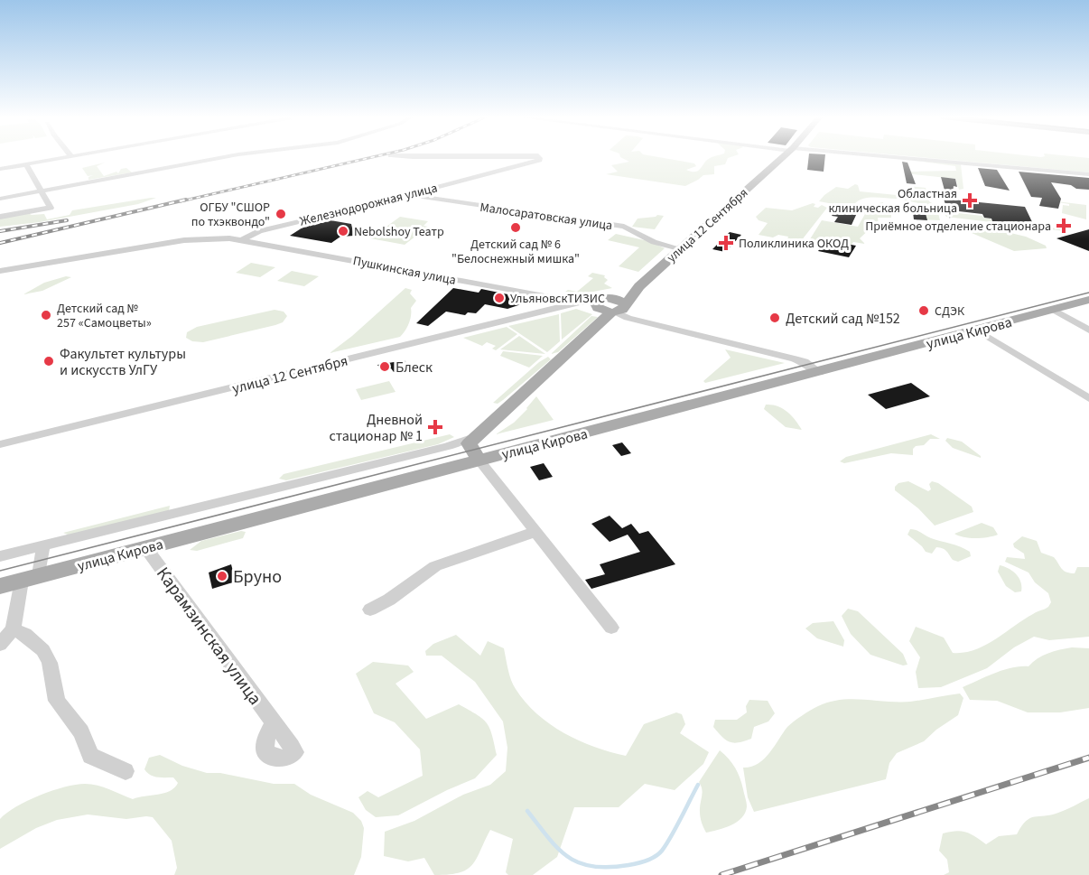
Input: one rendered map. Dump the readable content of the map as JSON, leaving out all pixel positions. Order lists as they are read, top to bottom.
{
  "streets": {
    "main road": ["улица 12 Сентября", "улица Кирова"],
    "street": [
      "Железнодорожная улица",
      "Малосаратовская улица",
      "Пушкинская улица",
      "Карамзинская улица"
    ]
  },
  "crossings": [
    ["Железнодорожная улица", "Малосаратовская улица"],
    ["Железнодорожная улица", "Пушкинская улица"],
    ["Малосаратовская улица", "улица 12 Сентября"],
    ["улица 12 Сентября", "Пушкинская улица"],
    ["Пушкинская улица", "улица Кирова"],
    ["улица Кирова", "Карамзинская улица"]
  ],
  "places": {
    "health": [
      "Областная клиническая больница",
      "Приёмное отделение стационара",
      "Поликлиника ОКОД",
      "Дневной стационар № 1"
    ],
    "other": [
      "ОГБУ \"СШОР по тхэквондо\"",
      "Детский сад № 6 \"Белоснежный мишка\"",
      "Nebolshoy Театр",
      "УльяновскТИЗИС",
      "СДЭК",
      "Детский сад № 257 «Самоцветы»",
      "Детский сад №152",
      "Факультет культуры и искусств УлГУ",
      "Блеск",
      "Бруно"
    ]
  }
}
